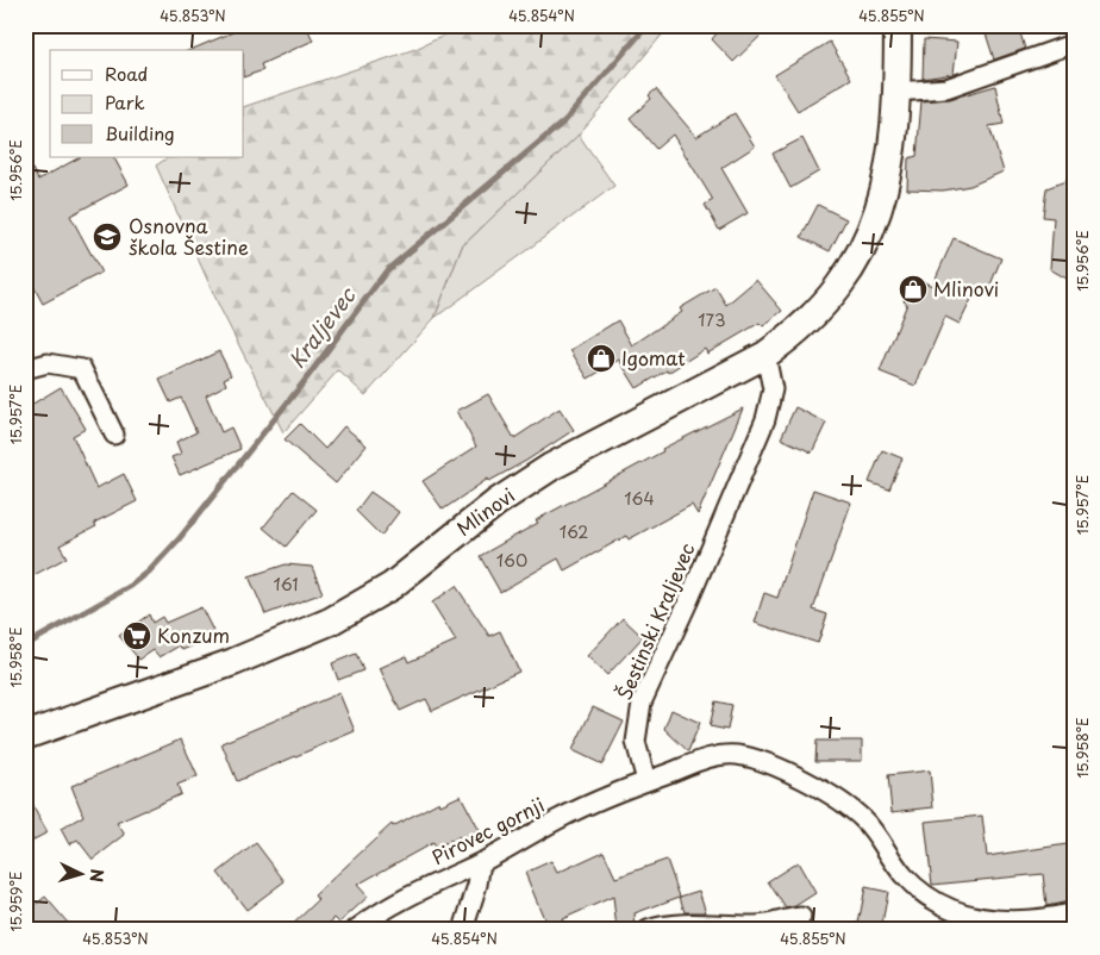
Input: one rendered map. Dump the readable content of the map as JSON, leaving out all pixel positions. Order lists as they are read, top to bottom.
{
  "streets": {
    "main road": ["Mlinovi"],
    "street": ["Šestinski Kraljevec", "Pirovec gornji"]
  },
  "crossings": [
    ["Mlinovi", "Šestinski Kraljevec"],
    ["Šestinski Kraljevec", "Pirovec gornji"]
  ],
  "water": ["Kraljevec"],
  "places": {
    "school or university": ["Osnovna škola Šestine"],
    "shop": ["Mlinovi", "Igomat"],
    "supermarket": ["Konzum"]
  },
  "house_numbers": [
    "173",
    "164",
    "162",
    "160",
    "161"
  ],
  "legend": ["Road", "Park", "Building"],
  "north": "right",
  "coordinates": [
    "45.853°N",
    "45.854°N",
    "45.855°N",
    "15.956°E",
    "15.957°E",
    "15.958°E",
    "15.959°E"
  ]
}
